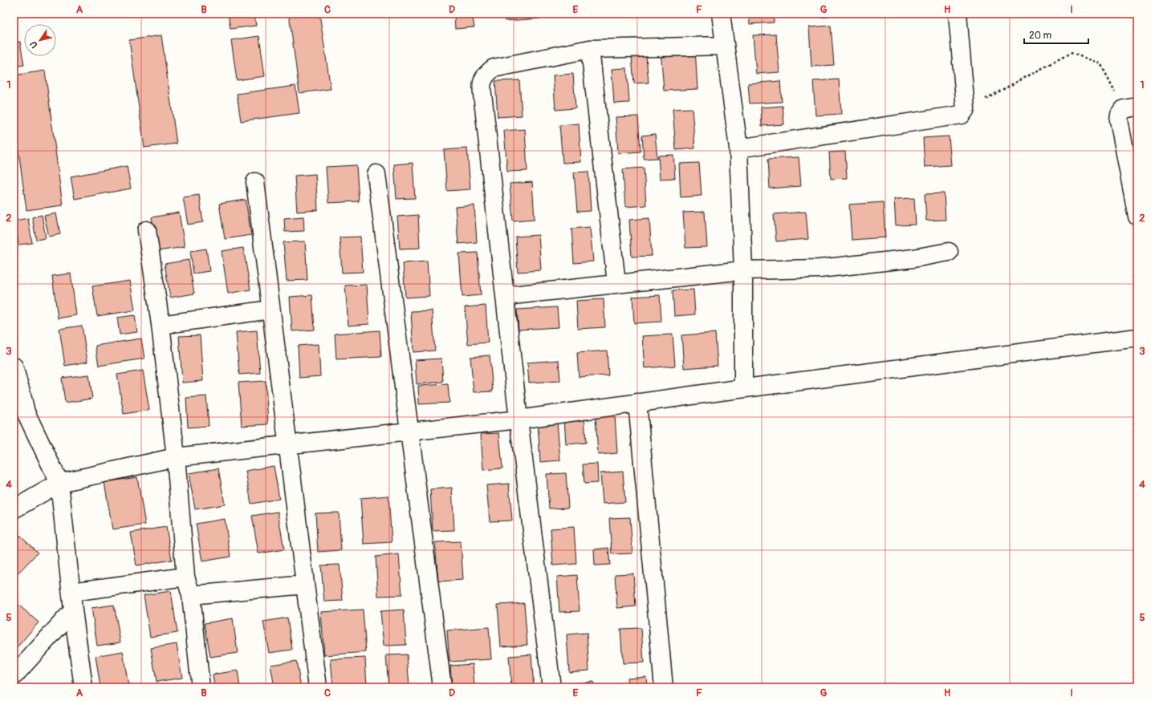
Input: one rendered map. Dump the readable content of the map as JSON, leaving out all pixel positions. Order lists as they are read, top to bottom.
{
  "scale_bar": "20 m",
  "north": "bottom left",
  "grid": {
    "columns": [
      "A",
      "B",
      "C",
      "D",
      "E",
      "F",
      "G",
      "H",
      "I"
    ],
    "rows": [
      "1",
      "2",
      "3",
      "4",
      "5"
    ]
  }
}
